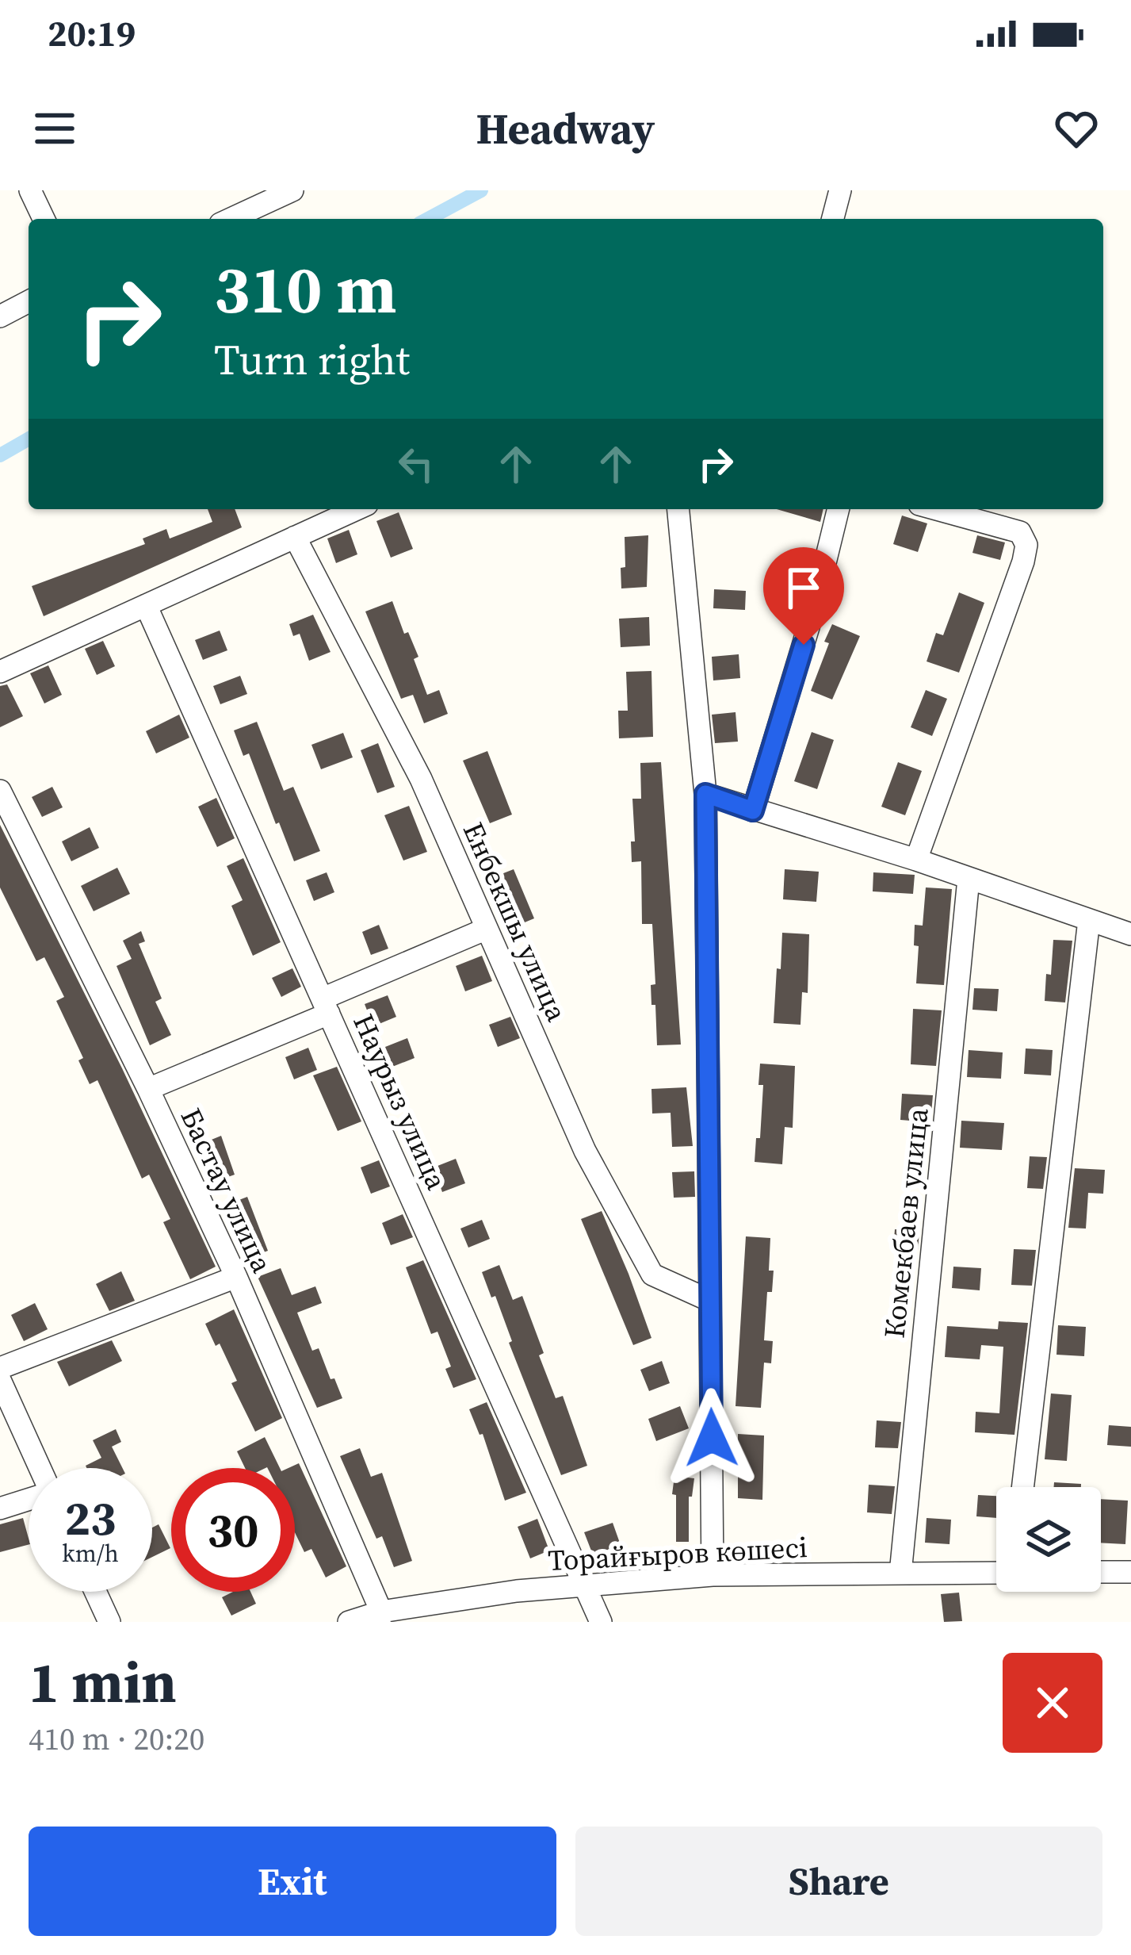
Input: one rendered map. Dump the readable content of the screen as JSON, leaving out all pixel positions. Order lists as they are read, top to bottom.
{
  "streets": {
    "street": [
      "Енбекшы улица",
      "Наурыз улица",
      "Бастау улица",
      "Комекбаев улица",
      "Торайғыров көшесі"
    ]
  },
  "crossings": [
    ["Наурыз улица", "Торайғыров көшесі"],
    ["Бастау улица", "Торайғыров көшесі"],
    ["Комекбаев улица", "Торайғыров көшесі"]
  ],
  "page": {
    "status": "20:19",
    "header": "Headway",
    "turn": ["310 m", "Turn right"],
    "speed": "23 km/h",
    "limit": "30",
    "heading": ["1 min", "410 m · 20:20"],
    "buttons": ["Exit", "Share"]
  }
}
